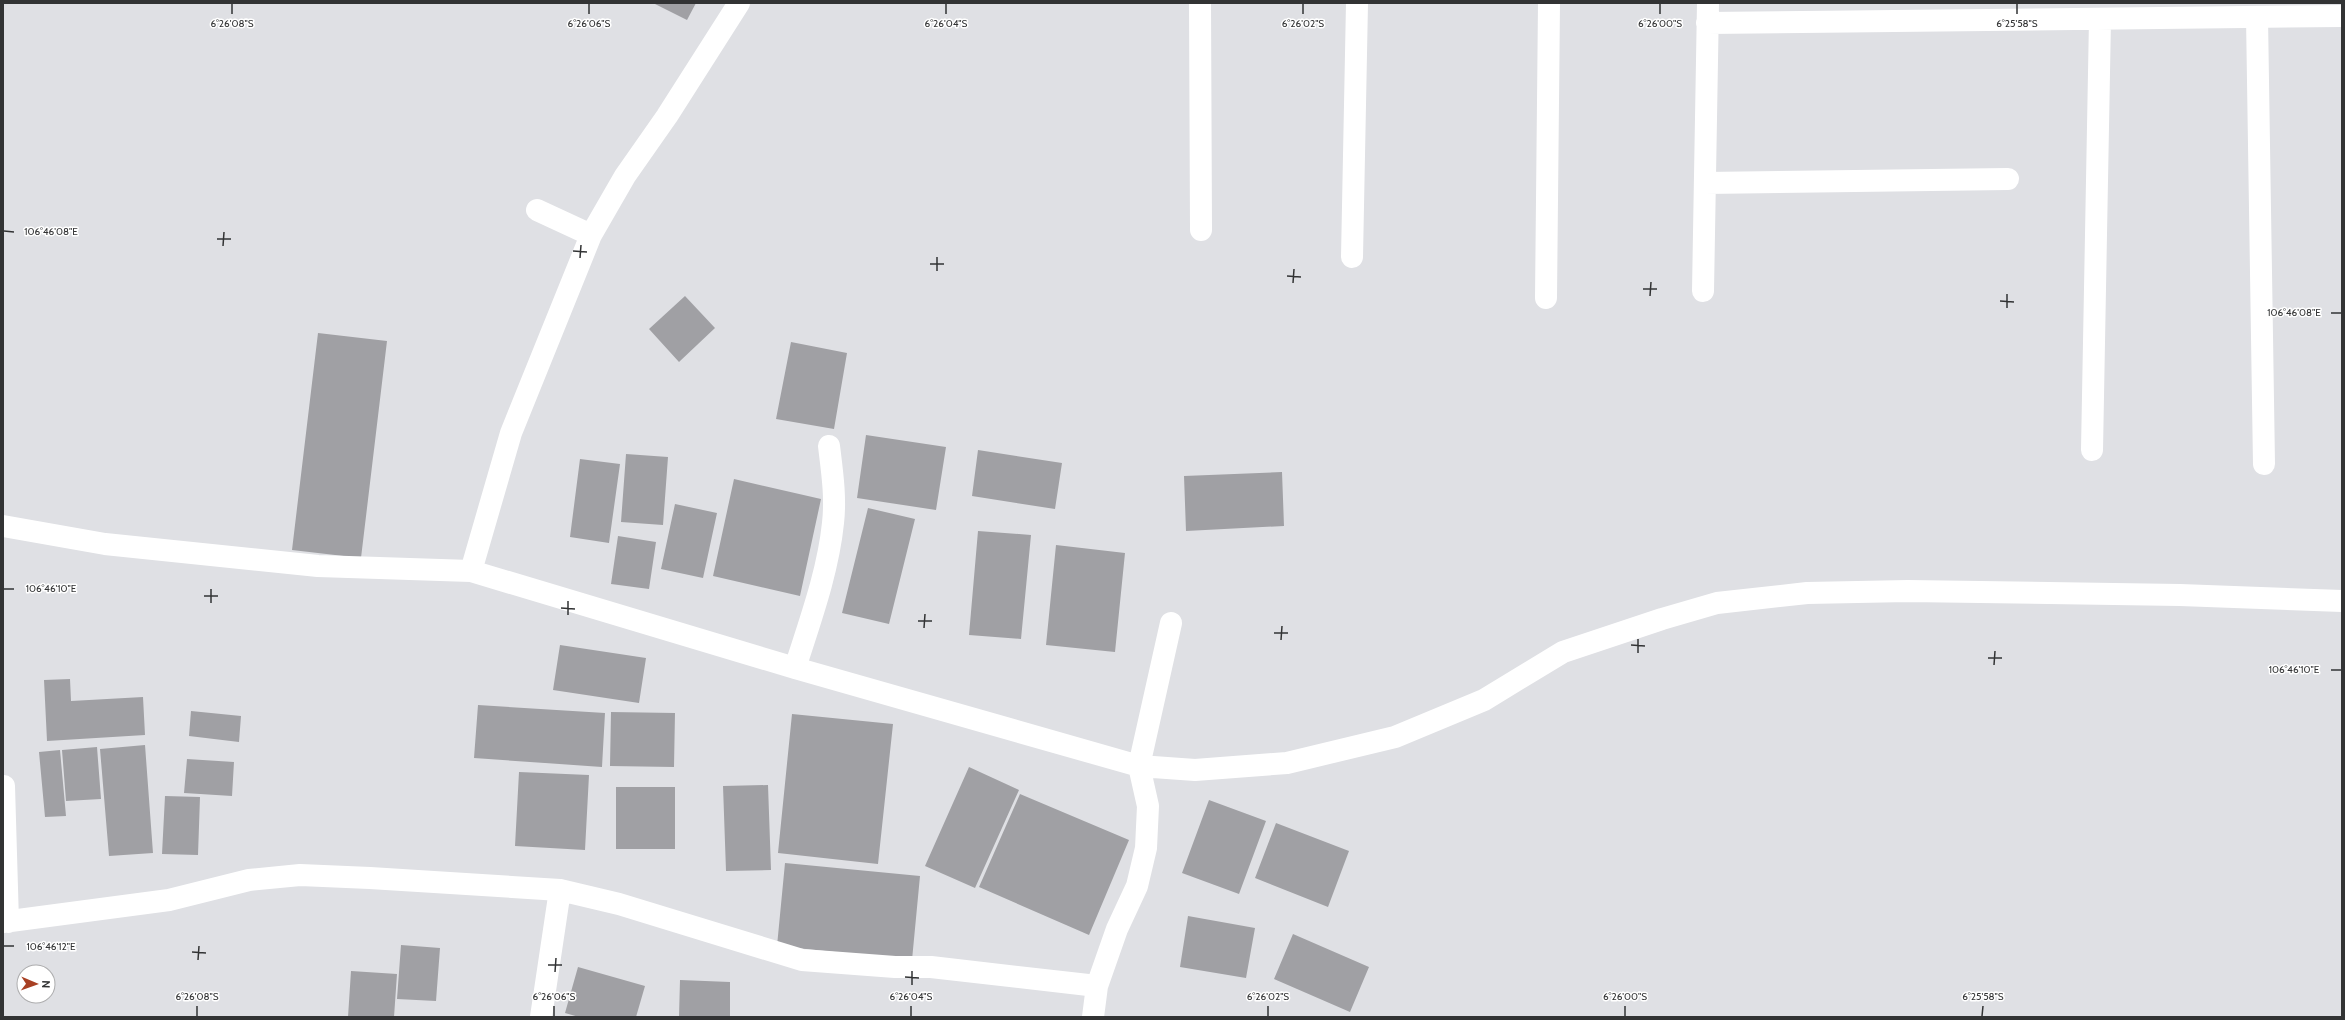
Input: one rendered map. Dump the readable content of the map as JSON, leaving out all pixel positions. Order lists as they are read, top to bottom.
{
  "north": "right",
  "coordinates": [
    "6°26'08\"S",
    "6°26'06\"S",
    "6°26'04\"S",
    "6°26'02\"S",
    "6°26'00\"S",
    "6°25'58\"S",
    "106°46'08\"E",
    "106°46'10\"E",
    "106°46'12\"E"
  ]
}
